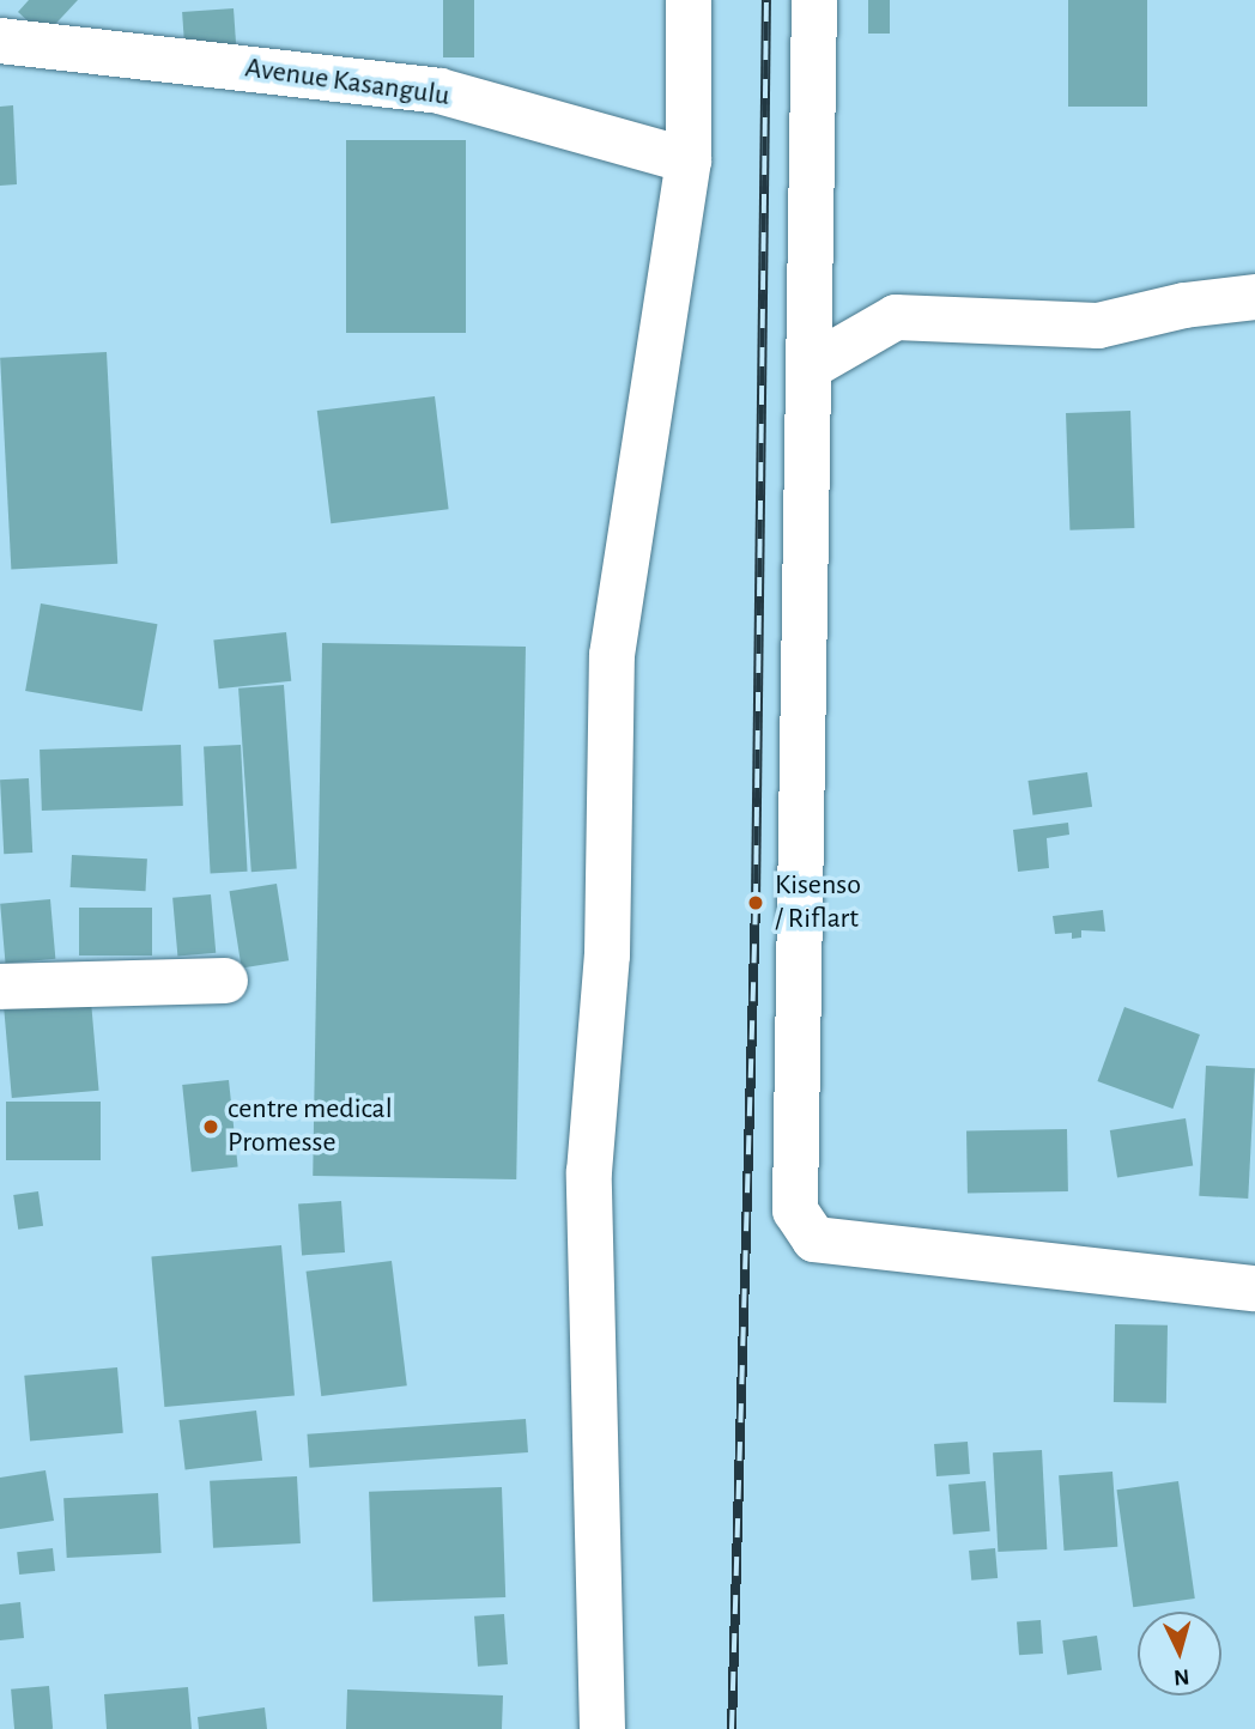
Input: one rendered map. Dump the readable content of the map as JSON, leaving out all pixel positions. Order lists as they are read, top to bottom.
{
  "streets": {
    "street": ["Avenue Kasangulu"]
  },
  "places": ["Kisenso / Riflart", "centre medical Promesse"],
  "north": "bottom"
}
